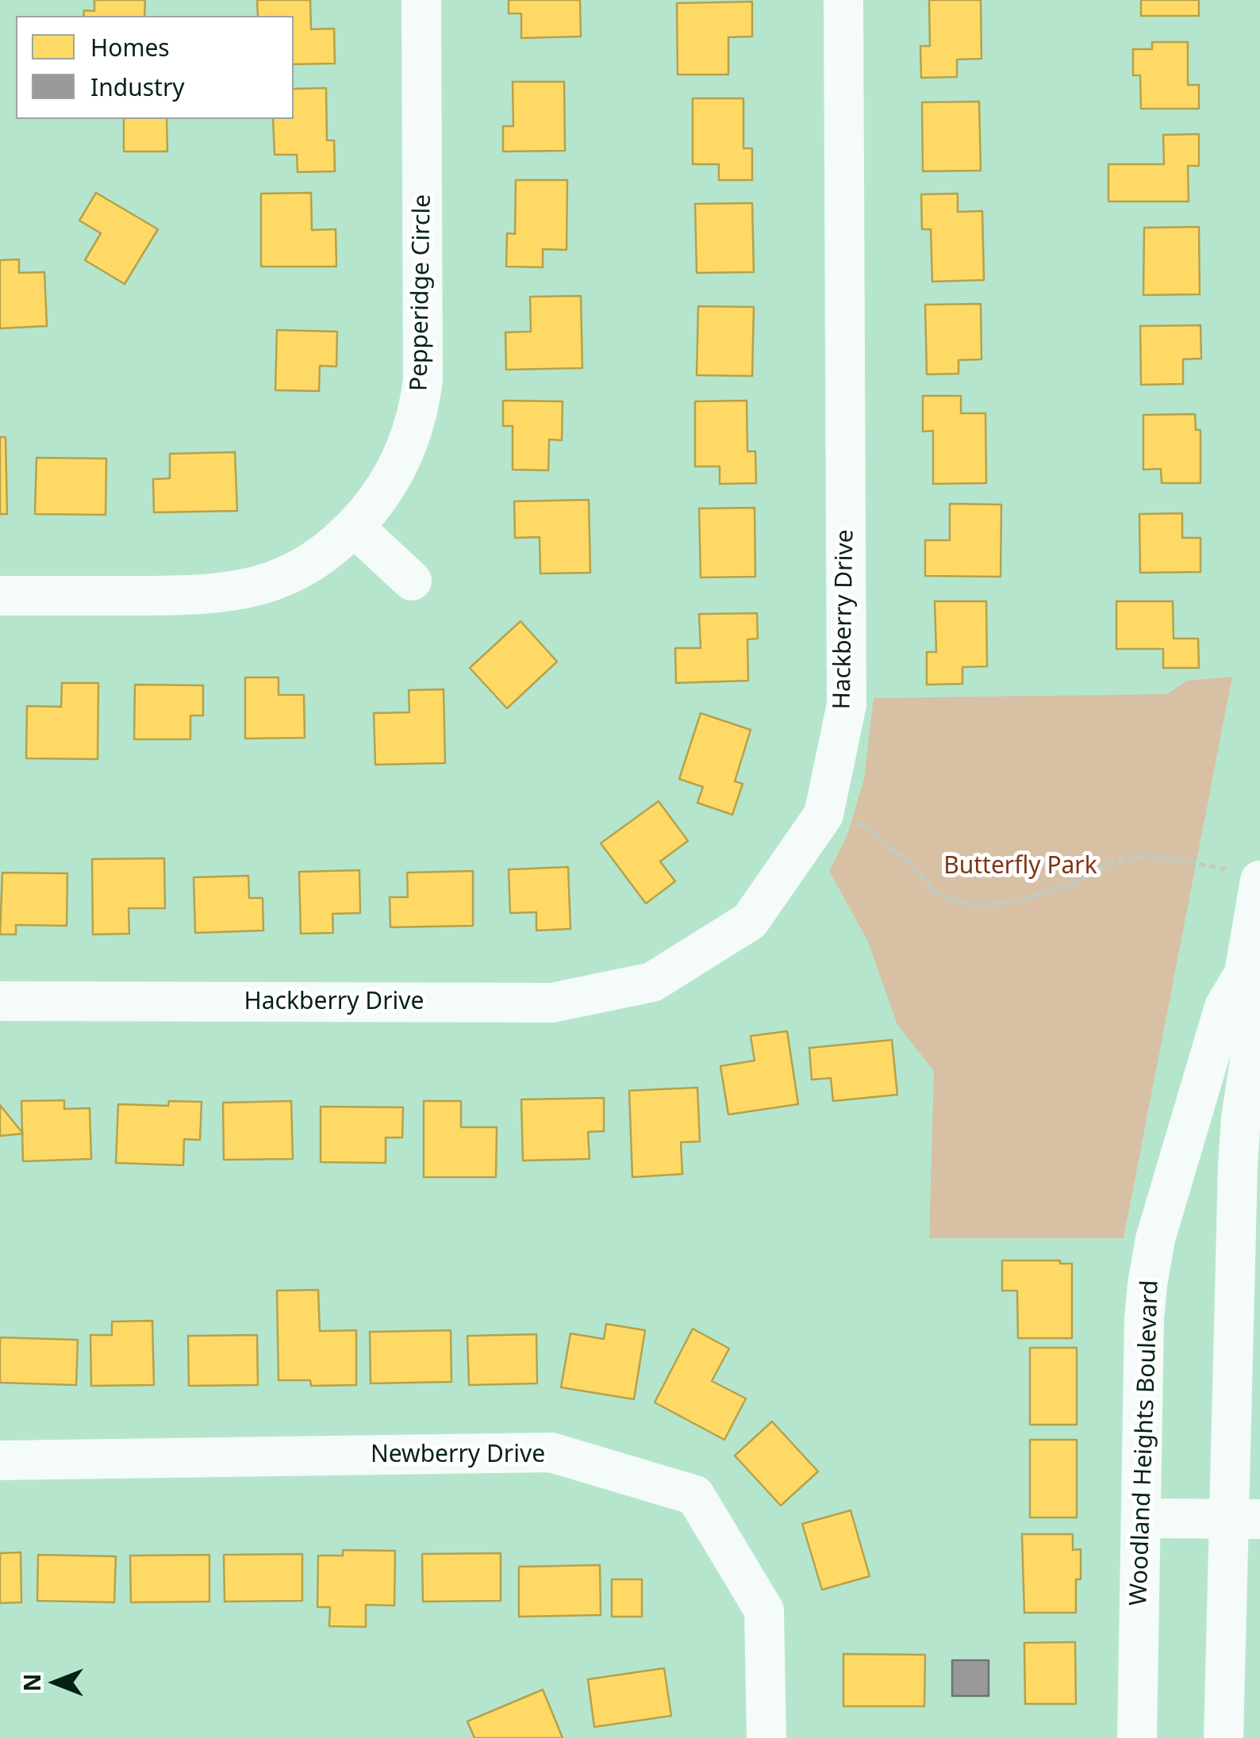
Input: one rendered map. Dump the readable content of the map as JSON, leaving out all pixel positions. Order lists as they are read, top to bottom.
{
  "streets": {
    "street": [
      "Pepperidge Circle",
      "Hackberry Drive",
      "Woodland Heights Boulevard",
      "Newberry Drive"
    ]
  },
  "parks": ["Butterfly Park"],
  "legend": ["Homes", "Industry"],
  "north": "left"
}
